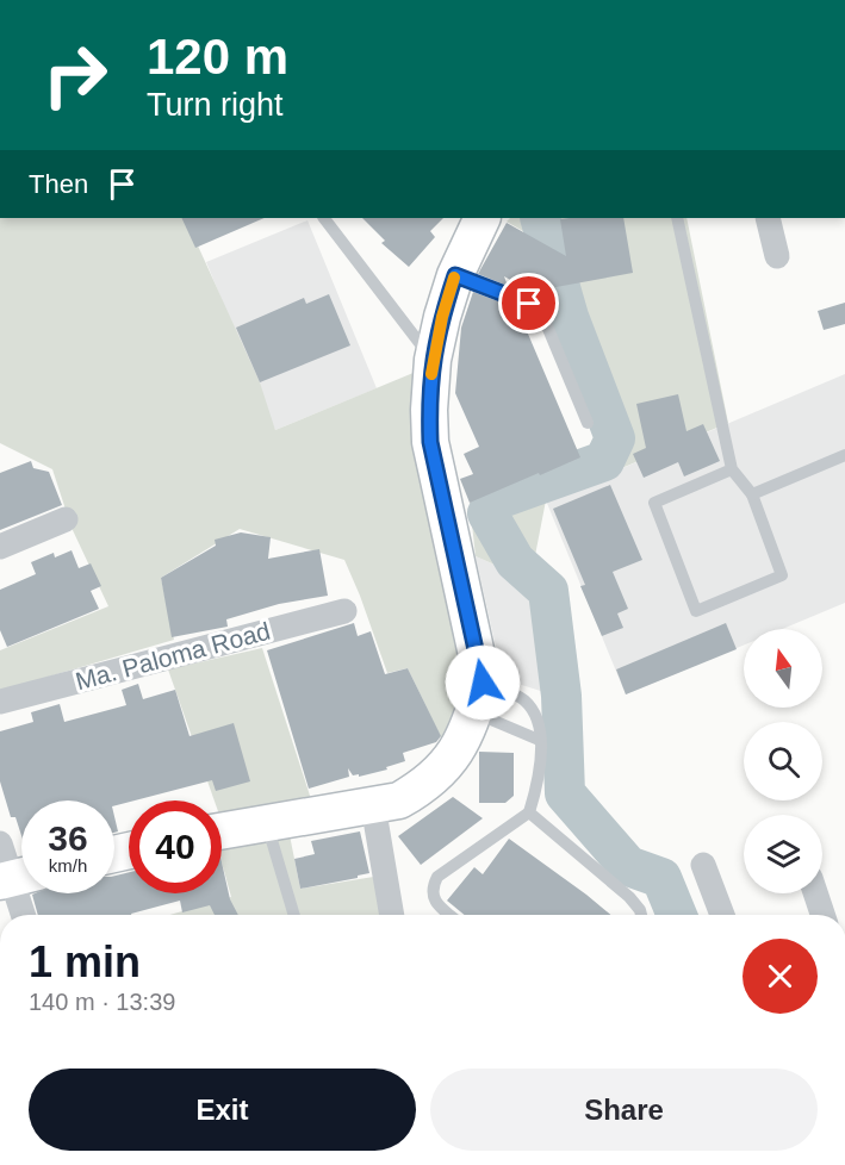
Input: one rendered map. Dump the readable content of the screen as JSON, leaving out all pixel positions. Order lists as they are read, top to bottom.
{
  "streets": {
    "street": ["Ma. Paloma Road"]
  },
  "north": "top",
  "page": {
    "turn": ["120 m", "Turn right"],
    "then": "Then",
    "speed": "36 km/h",
    "limit": "40",
    "heading": ["1 min", "140 m · 13:39"],
    "buttons": ["Exit", "Share"]
  }
}
